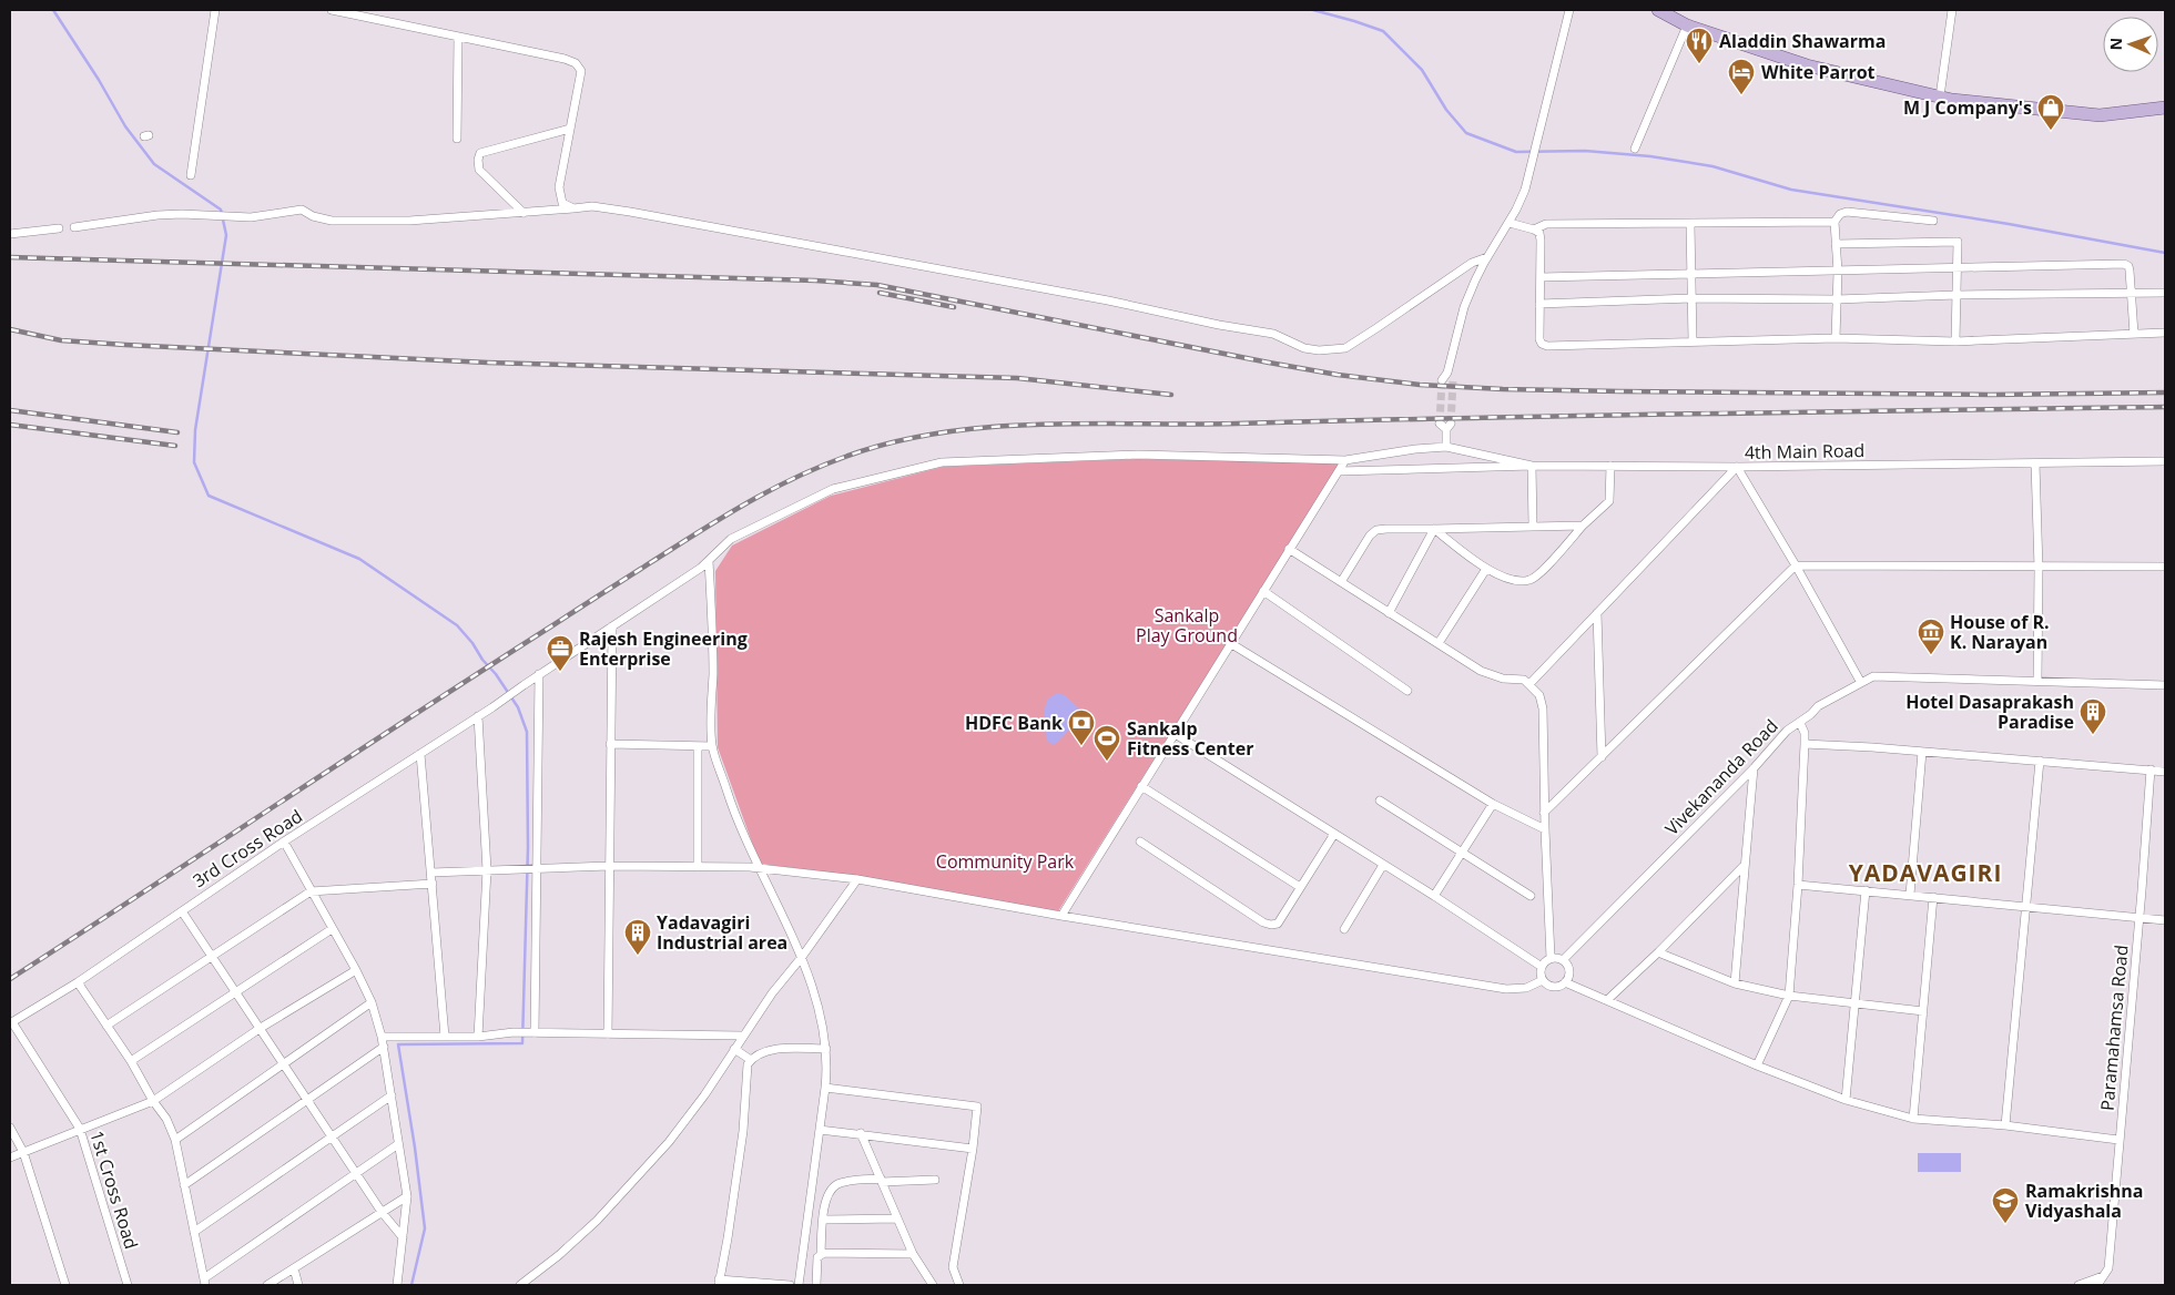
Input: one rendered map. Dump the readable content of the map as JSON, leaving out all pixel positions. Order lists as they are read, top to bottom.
{
  "streets": {
    "street": [
      "4th Main Road",
      "Vivekananda Road",
      "3rd Cross Road",
      "Paramahamsa Road",
      "1st Cross Road"
    ]
  },
  "crossings": [
    ["4th Main Road", "3rd Cross Road"],
    ["3rd Cross Road", "1st Cross Road"]
  ],
  "districts": ["YADAVAGIRI"],
  "parks": ["Sankalp Play Ground", "Community Park"],
  "places": {
    "restaurant": ["Aladdin Shawarma"],
    "hotel": ["White Parrot"],
    "shop": ["M J Company's"],
    "museum": ["House of R. K. Narayan"],
    "office": ["Rajesh Engineering Enterprise"],
    "building": ["Hotel Dasaprakash Paradise", "Yadavagiri Industrial area"],
    "bank": ["HDFC Bank"],
    "sports": ["Sankalp Fitness Center"],
    "school or university": ["Ramakrishna Vidyashala"]
  },
  "north": "left"
}
